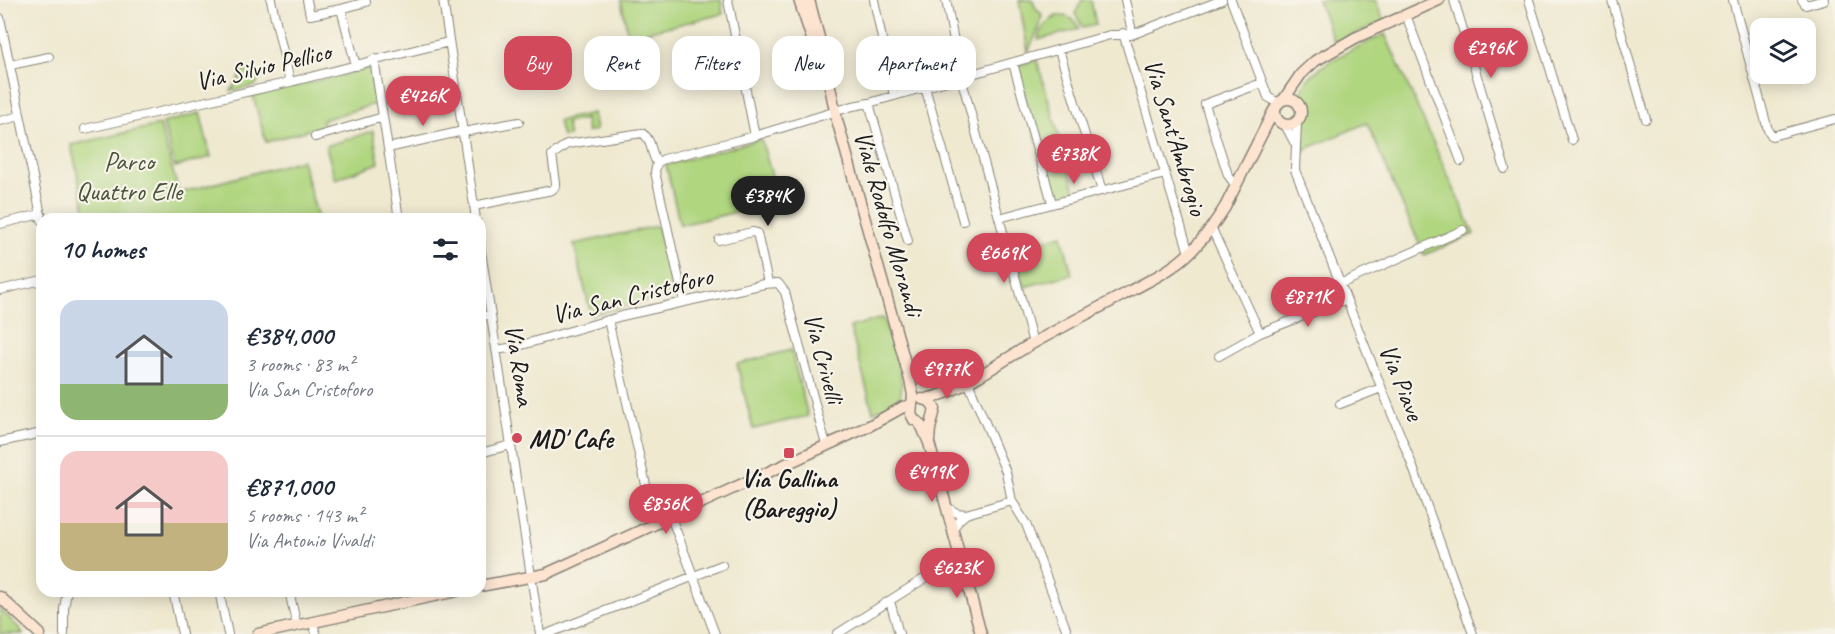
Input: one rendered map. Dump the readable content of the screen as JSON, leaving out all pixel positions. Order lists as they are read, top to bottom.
{
  "streets": {
    "street": [
      "Via Silvio Pellico",
      "Via Sant'Ambrogio",
      "Viale Rodolfo Morandi",
      "Via San Cristoforo",
      "Via Crivelli",
      "Via Roma",
      "Via Piave"
    ]
  },
  "crossings": [
    ["Via San Cristoforo", "Via Crivelli"],
    ["Via San Cristoforo", "Via Roma"]
  ],
  "parks": ["Parco Quattro Elle"],
  "places": {
    "other": ["MD' Cafe"],
    "transit": ["Via Gallina (Bareggio)"]
  },
  "page": {
    "price": [
      "€296K",
      "€426K",
      "€738K",
      "€384K",
      "€669K",
      "€871K",
      "€977K",
      "€419K",
      "€856K",
      "€623K"
    ],
    "chip": [
      "Buy",
      "Rent",
      "Filters",
      "New",
      "Apartment"
    ],
    "heading": "10 homes",
    "list": [
      {
        "name": "€384,000",
        "note": "3 rooms · 83 m² · Via San Cristoforo"
      },
      {
        "name": "€871,000",
        "note": "5 rooms · 143 m² · Via Antonio Vivaldi"
      }
    ]
  }
}
